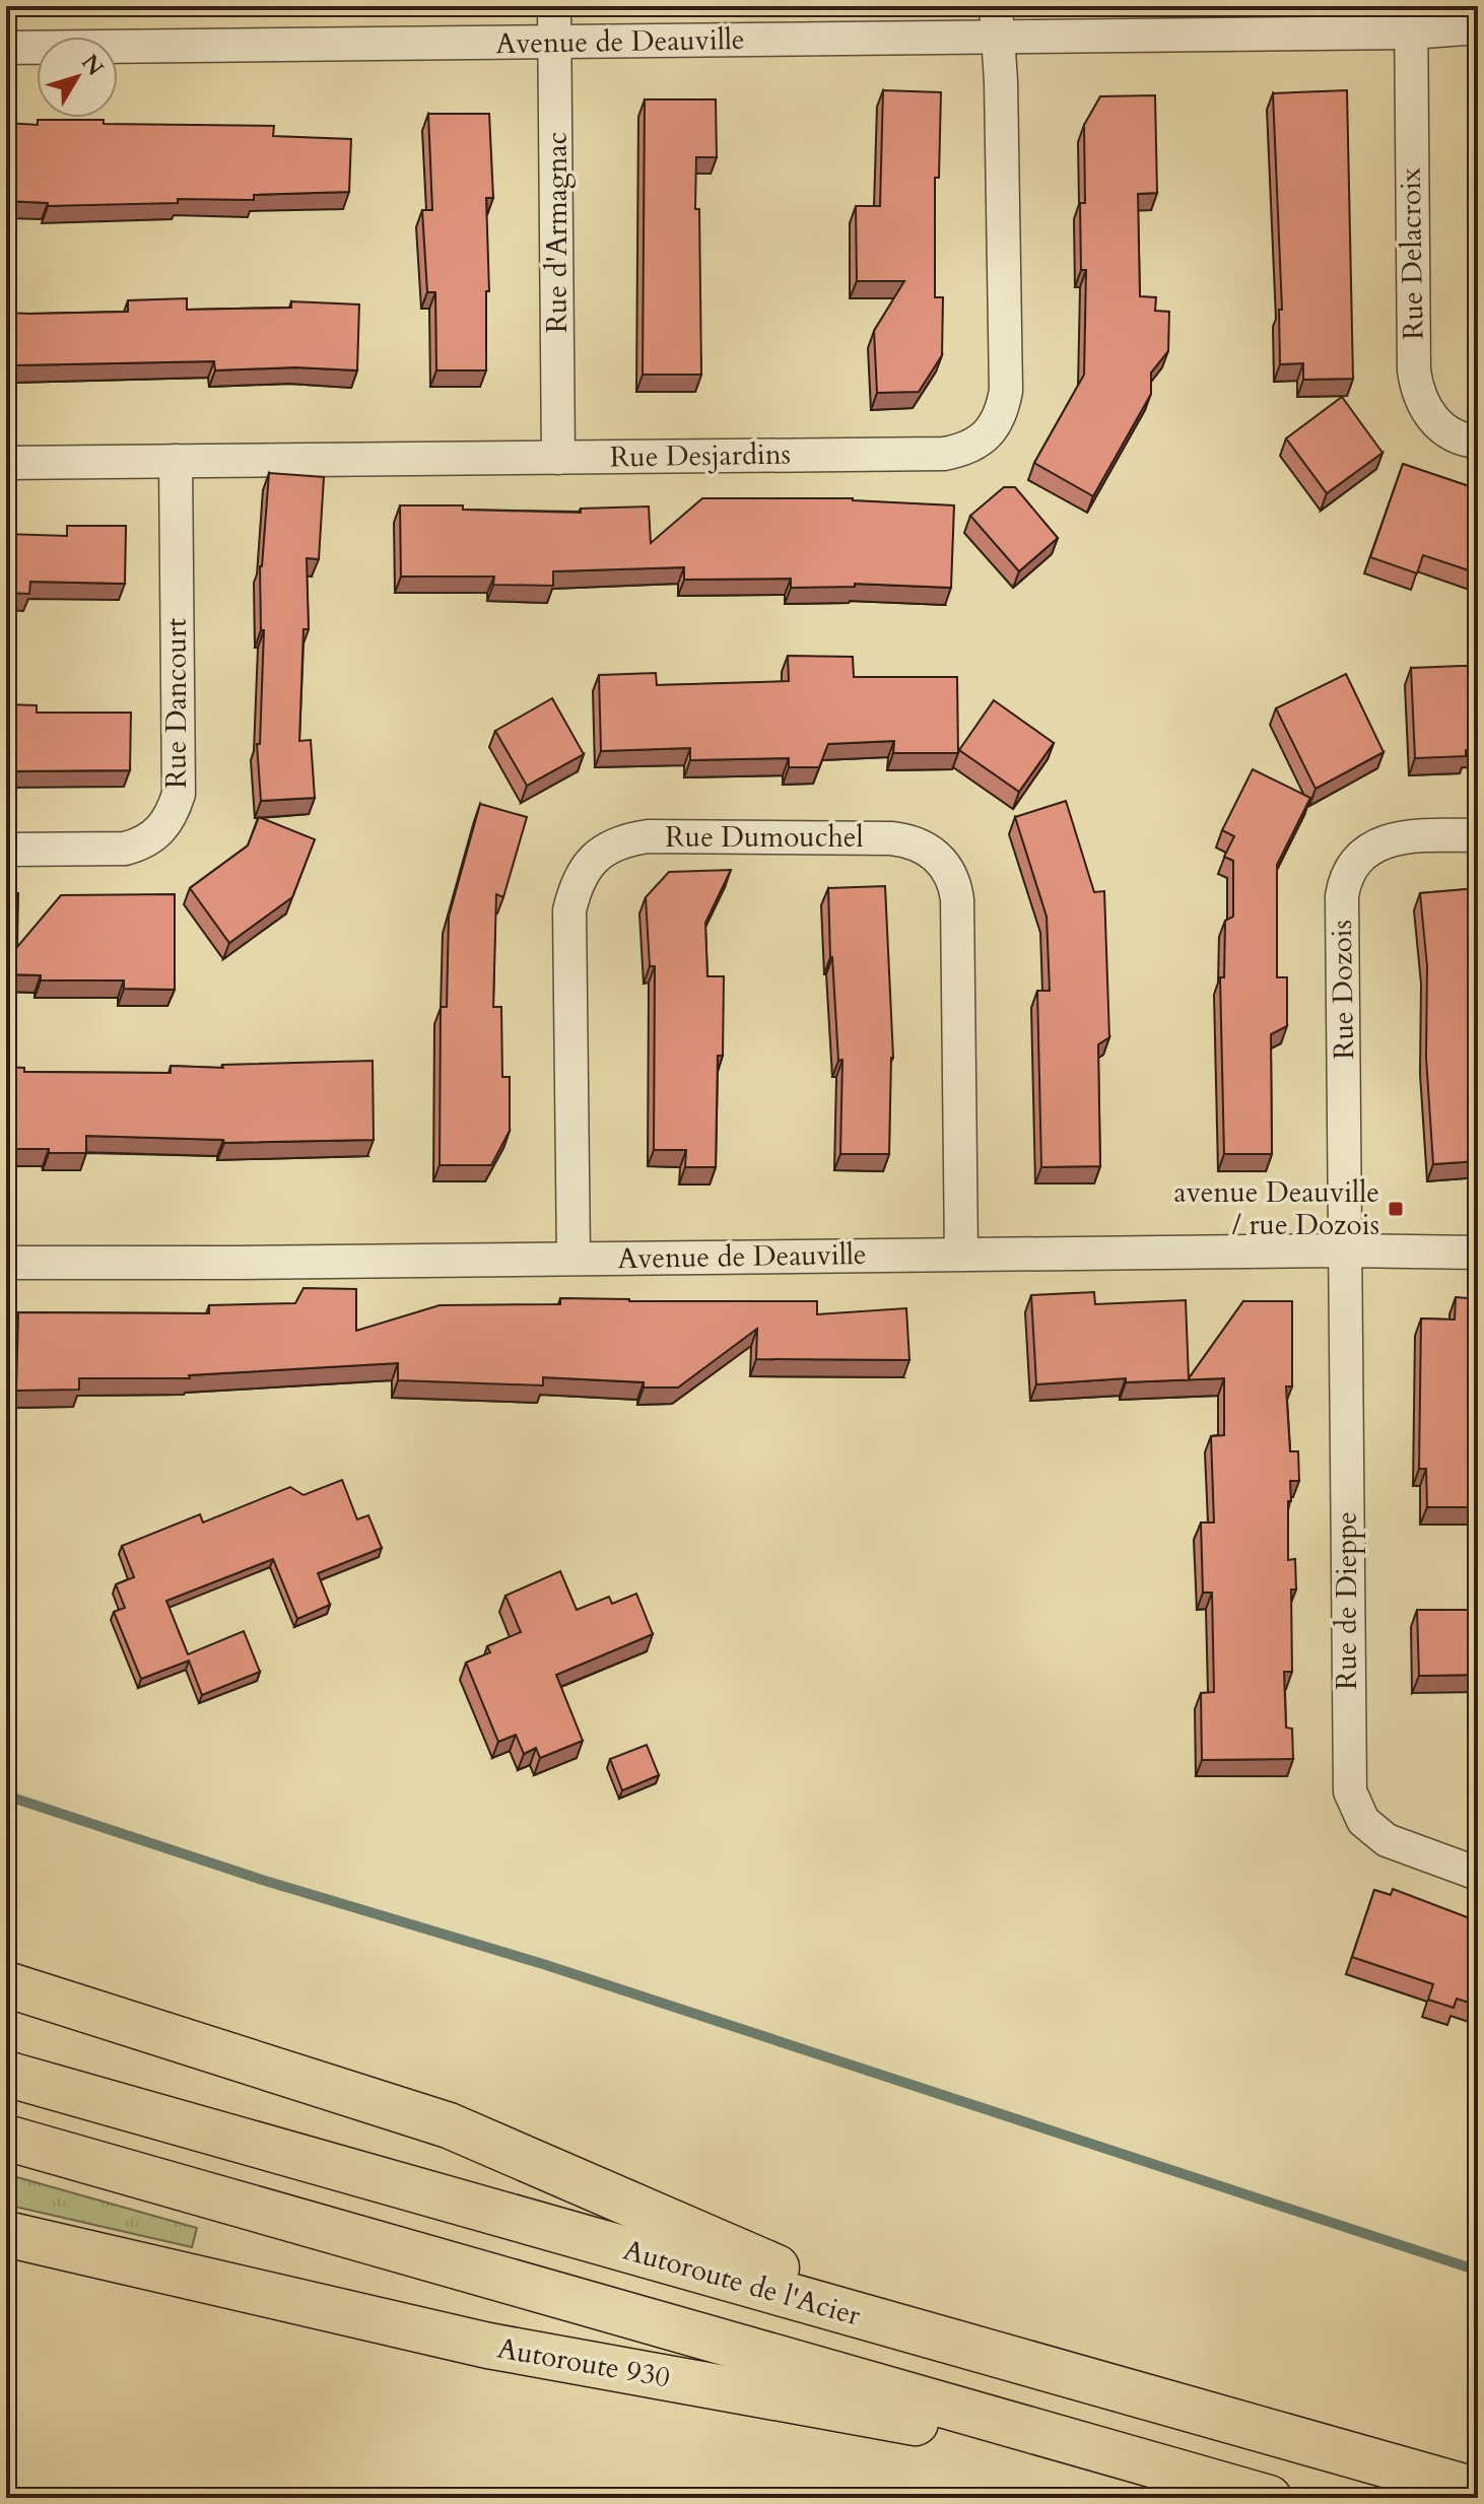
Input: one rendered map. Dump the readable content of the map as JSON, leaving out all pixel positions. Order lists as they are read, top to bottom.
{
  "streets": {
    "highway": ["Autoroute de l'Acier", "Autoroute 930"],
    "street": [
      "Avenue de Deauville",
      "Rue d'Armagnac",
      "Rue Delacroix",
      "Rue Desjardins",
      "Rue Dancourt",
      "Rue Dumouchel",
      "Rue Dozois",
      "Rue de Dieppe"
    ]
  },
  "crossings": [
    ["Avenue de Deauville", "Rue d'Armagnac"],
    ["Avenue de Deauville", "Rue Delacroix"],
    ["Avenue de Deauville", "Rue Desjardins"],
    ["Avenue de Deauville", "Rue Dumouchel"],
    ["Avenue de Deauville", "Rue Dozois"],
    ["Avenue de Deauville", "Rue de Dieppe"],
    ["Rue d'Armagnac", "Rue Desjardins"],
    ["Rue Desjardins", "Rue Dancourt"],
    ["Rue Dozois", "Rue de Dieppe"]
  ],
  "places": {
    "transit": ["avenue Deauville / rue Dozois"]
  },
  "north": "top right"
}
